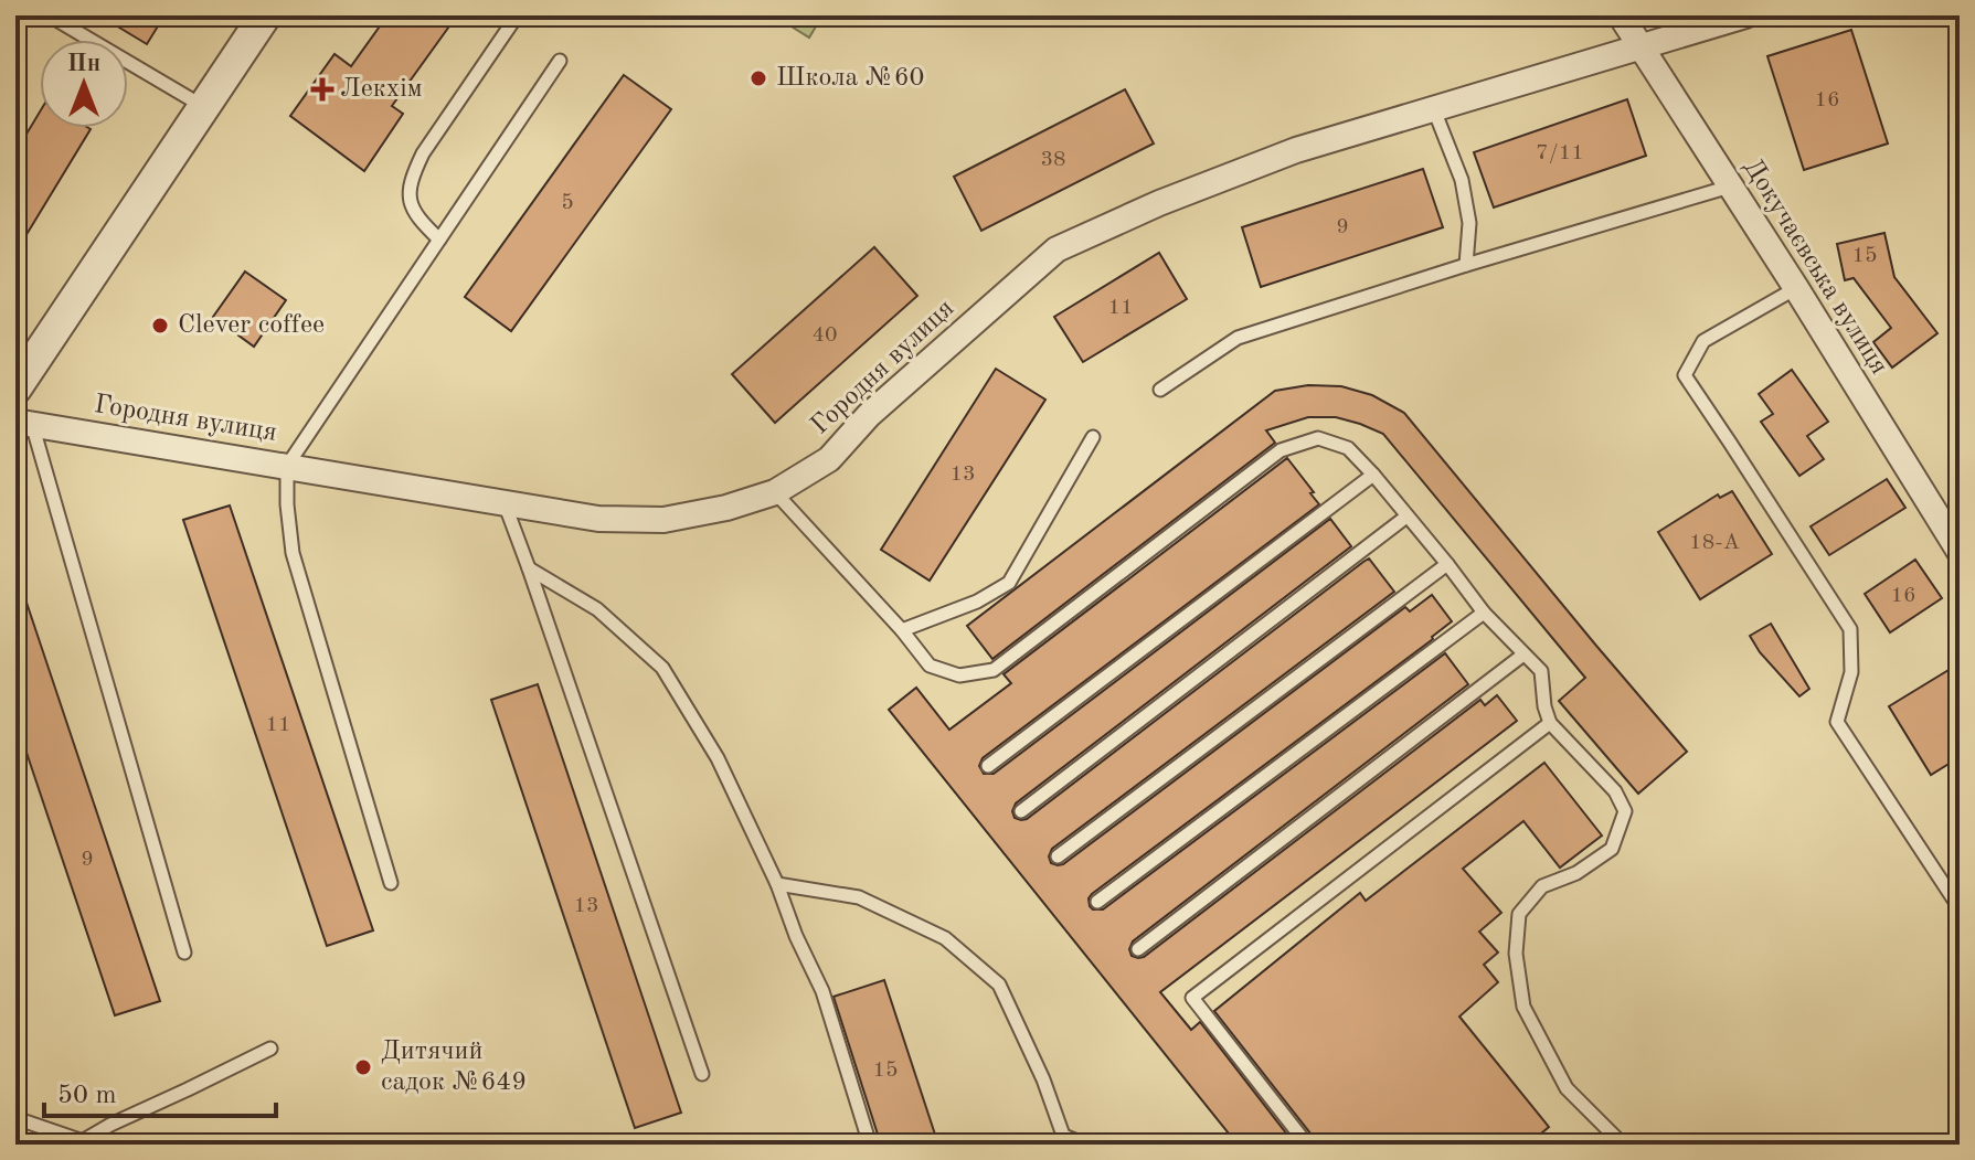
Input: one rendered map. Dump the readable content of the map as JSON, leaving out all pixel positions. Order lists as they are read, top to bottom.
{
  "streets": {
    "street": ["Докучаєвська вулиця", "Городня вулиця"]
  },
  "crossings": [
    ["Докучаєвська вулиця", "Городня вулиця"]
  ],
  "places": {
    "other": ["Школа №60", "Clever coffee", "Дитячий садок №649"],
    "health": ["Лекхім"]
  },
  "house_numbers": [
    "16",
    "7/11",
    "38",
    "5",
    "9",
    "15",
    "11",
    "40",
    "13",
    "18-А",
    "16",
    "11",
    "9",
    "13",
    "15"
  ],
  "scale_bar": "50 m",
  "north": "top"
}
